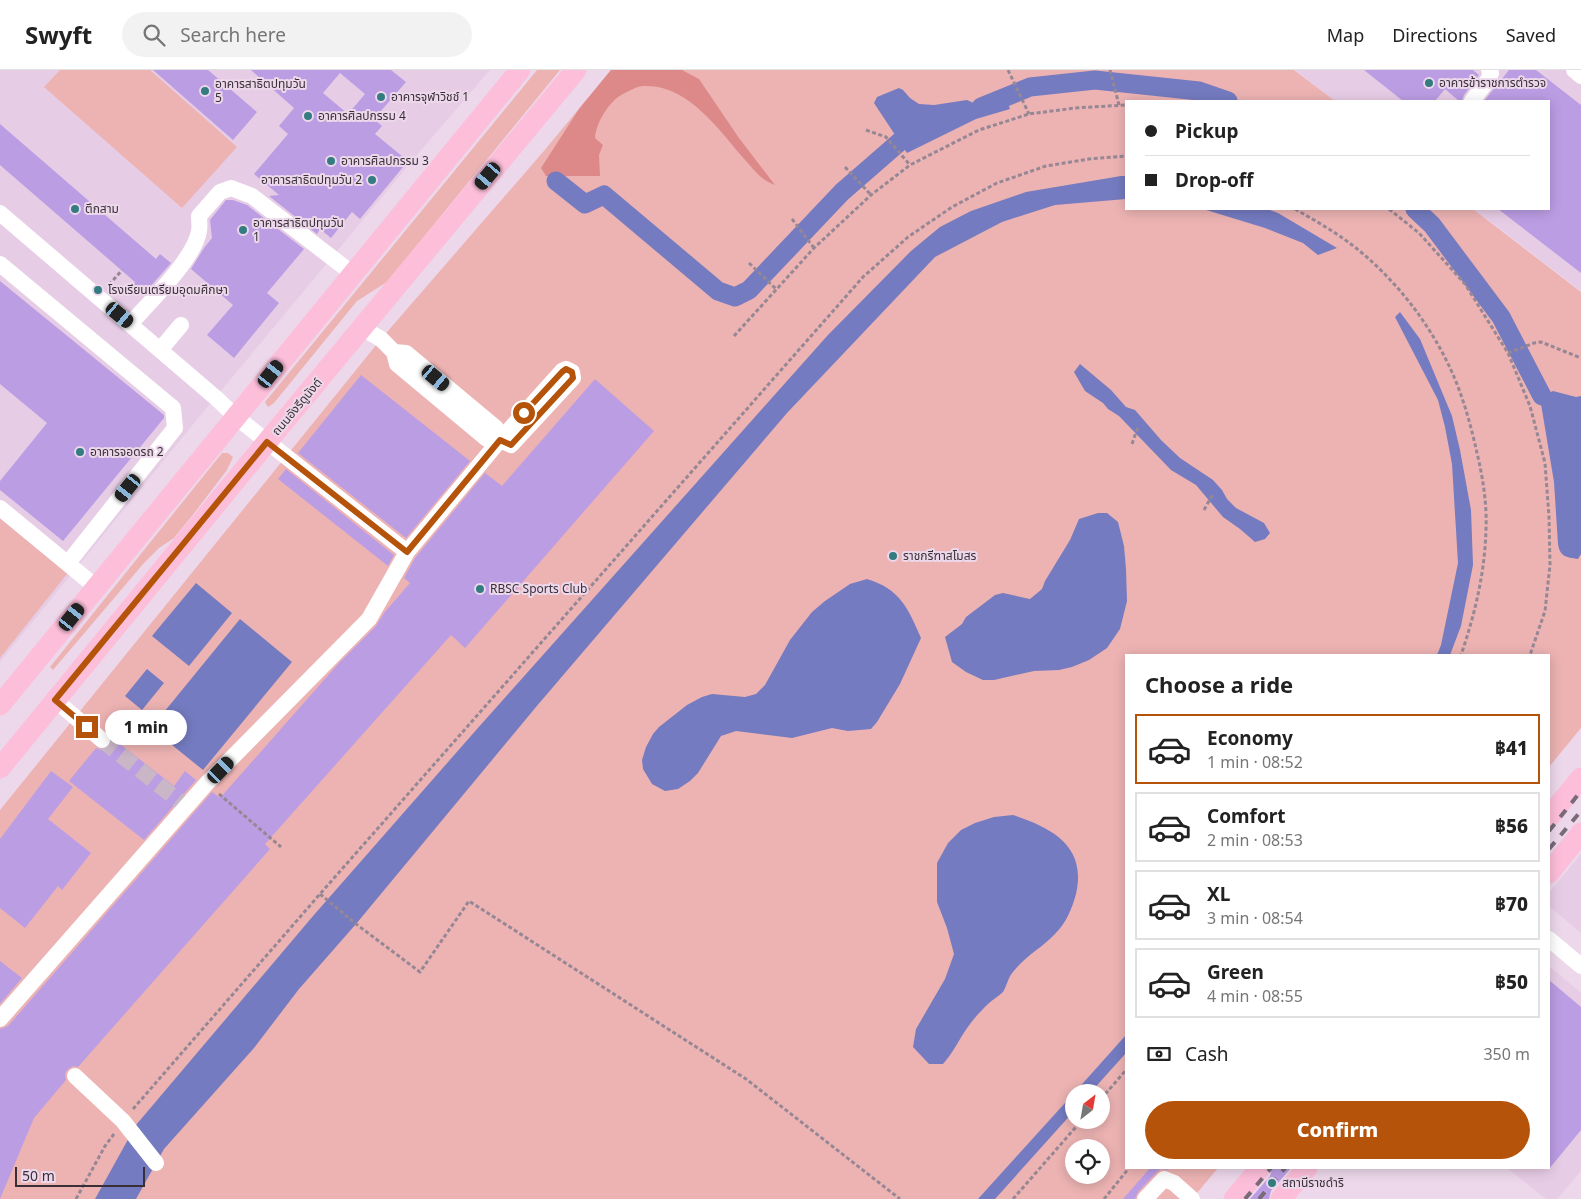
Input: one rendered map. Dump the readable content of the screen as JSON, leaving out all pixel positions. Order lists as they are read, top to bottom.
{
  "streets": {
    "main road": ["ถนนอังรีดูนังต์"]
  },
  "places": [
    "อาคารข้าราชการตำรวจ",
    "อาคารสาธิตปทุมวัน 5",
    "อาคารจุฬาวิชช์ 1",
    "อาคารศิลปกรรม 4",
    "อาคารศิลปกรรม 3",
    "อาคารสาธิตปทุมวัน 2",
    "ตึกสาม",
    "อาคารสาธิตปทุมวัน 1",
    "โรงเรียนเตรียมอุดมศึกษา",
    "อาคารจอดรถ 2",
    "ราชกรีฑาสโมสร",
    "RBSC Sports Club",
    "สถานีราชดำริ"
  ],
  "scale_bar": "50 m",
  "north": "top right",
  "page": {
    "header": "Swyft",
    "search": "Search here",
    "nav": ["Map", "Directions", "Saved"],
    "banner": ["Pickup", "Drop-off"],
    "heading": "Choose a ride",
    "bubble": "1 min",
    "list": [
      {
        "name": "Economy",
        "note": "1 min · 08:52",
        "value": "฿41"
      },
      {
        "name": "Comfort",
        "note": "2 min · 08:53",
        "value": "฿56"
      },
      {
        "name": "XL",
        "note": "3 min · 08:54",
        "value": "฿70"
      },
      {
        "name": "Green",
        "note": "4 min · 08:55",
        "value": "฿50"
      }
    ],
    "pay": ["Cash", "350 m"],
    "buttons": "Confirm",
    "scale": "50 m"
  }
}
